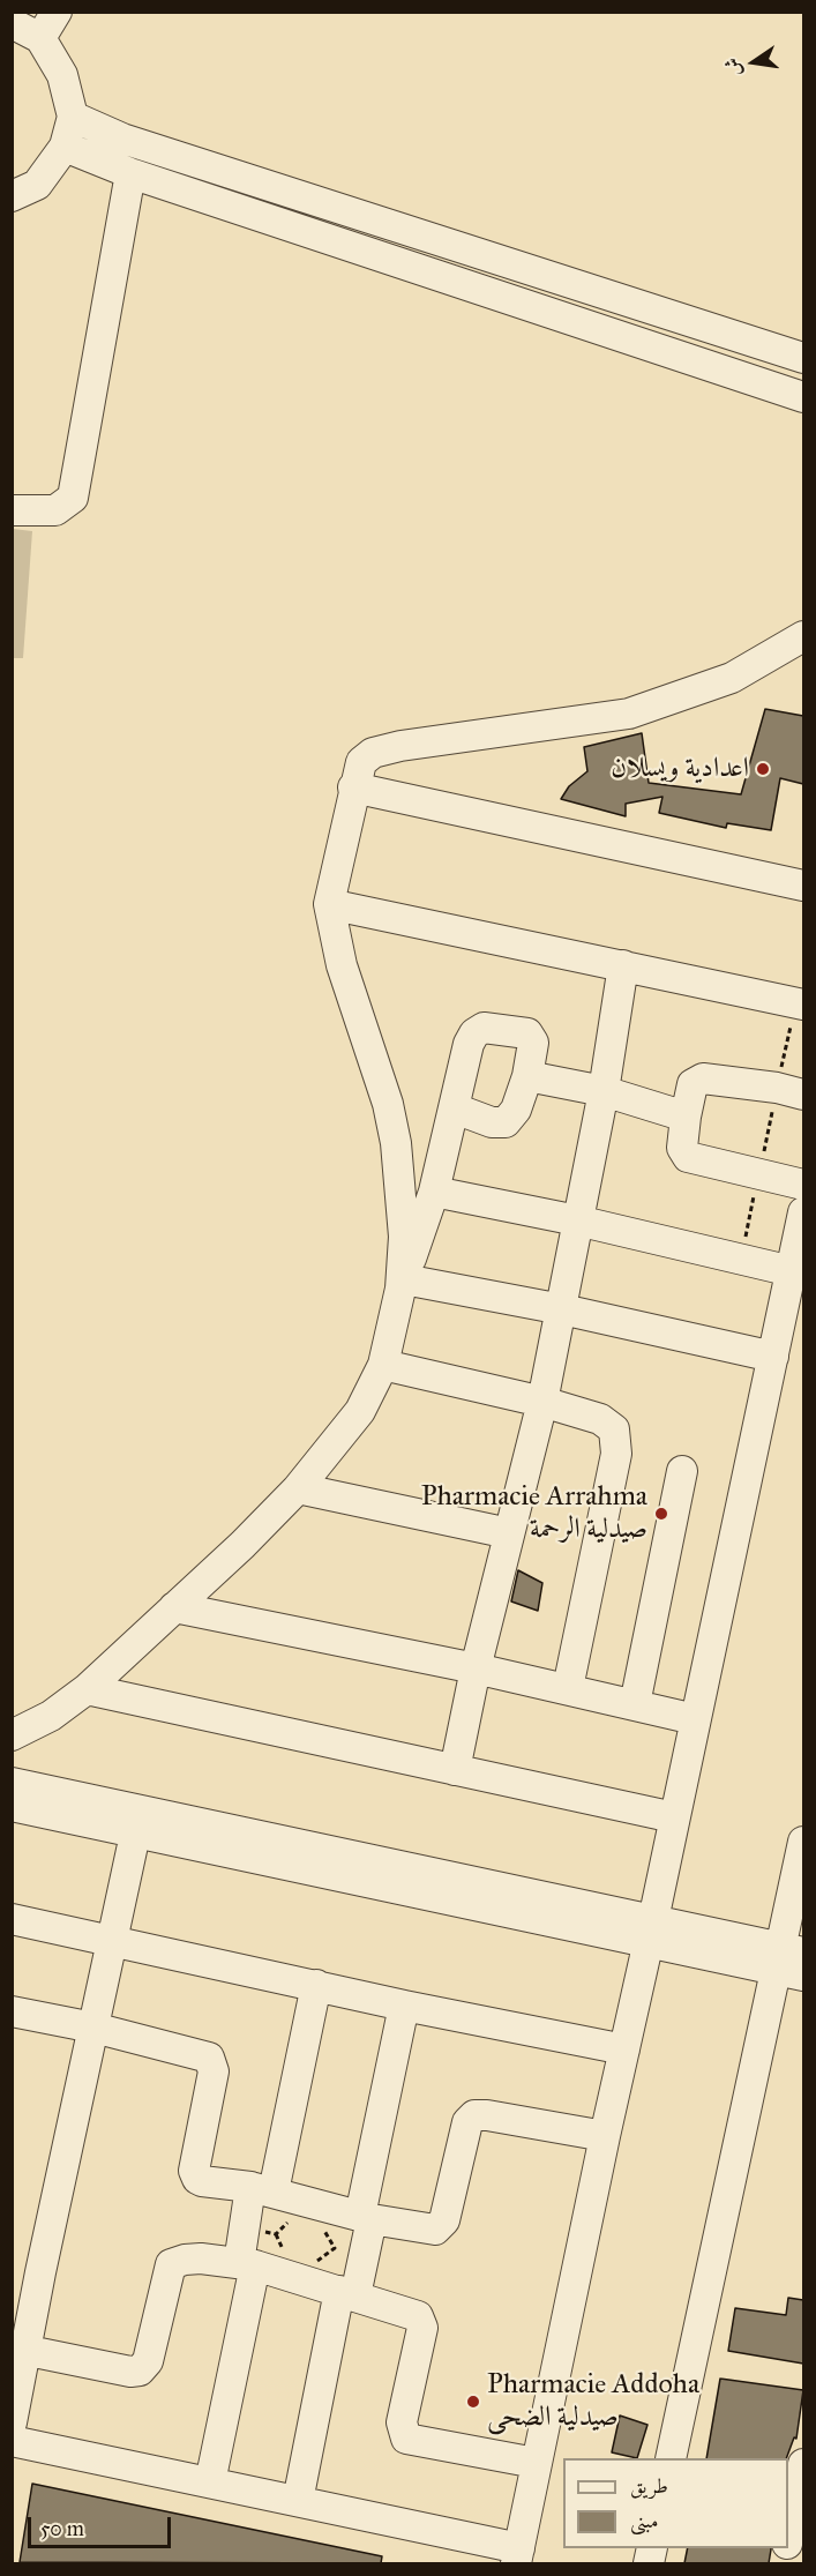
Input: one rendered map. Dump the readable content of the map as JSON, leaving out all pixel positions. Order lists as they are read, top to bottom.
{
  "places": ["اعدادية ويسلان", "Pharmacie Arrahma صيدلية الرحمة", "Pharmacie Addoha صيدلية الضحى"],
  "legend": ["طريق", "مبنى"],
  "scale_bar": "50 m",
  "north": "left"
}
